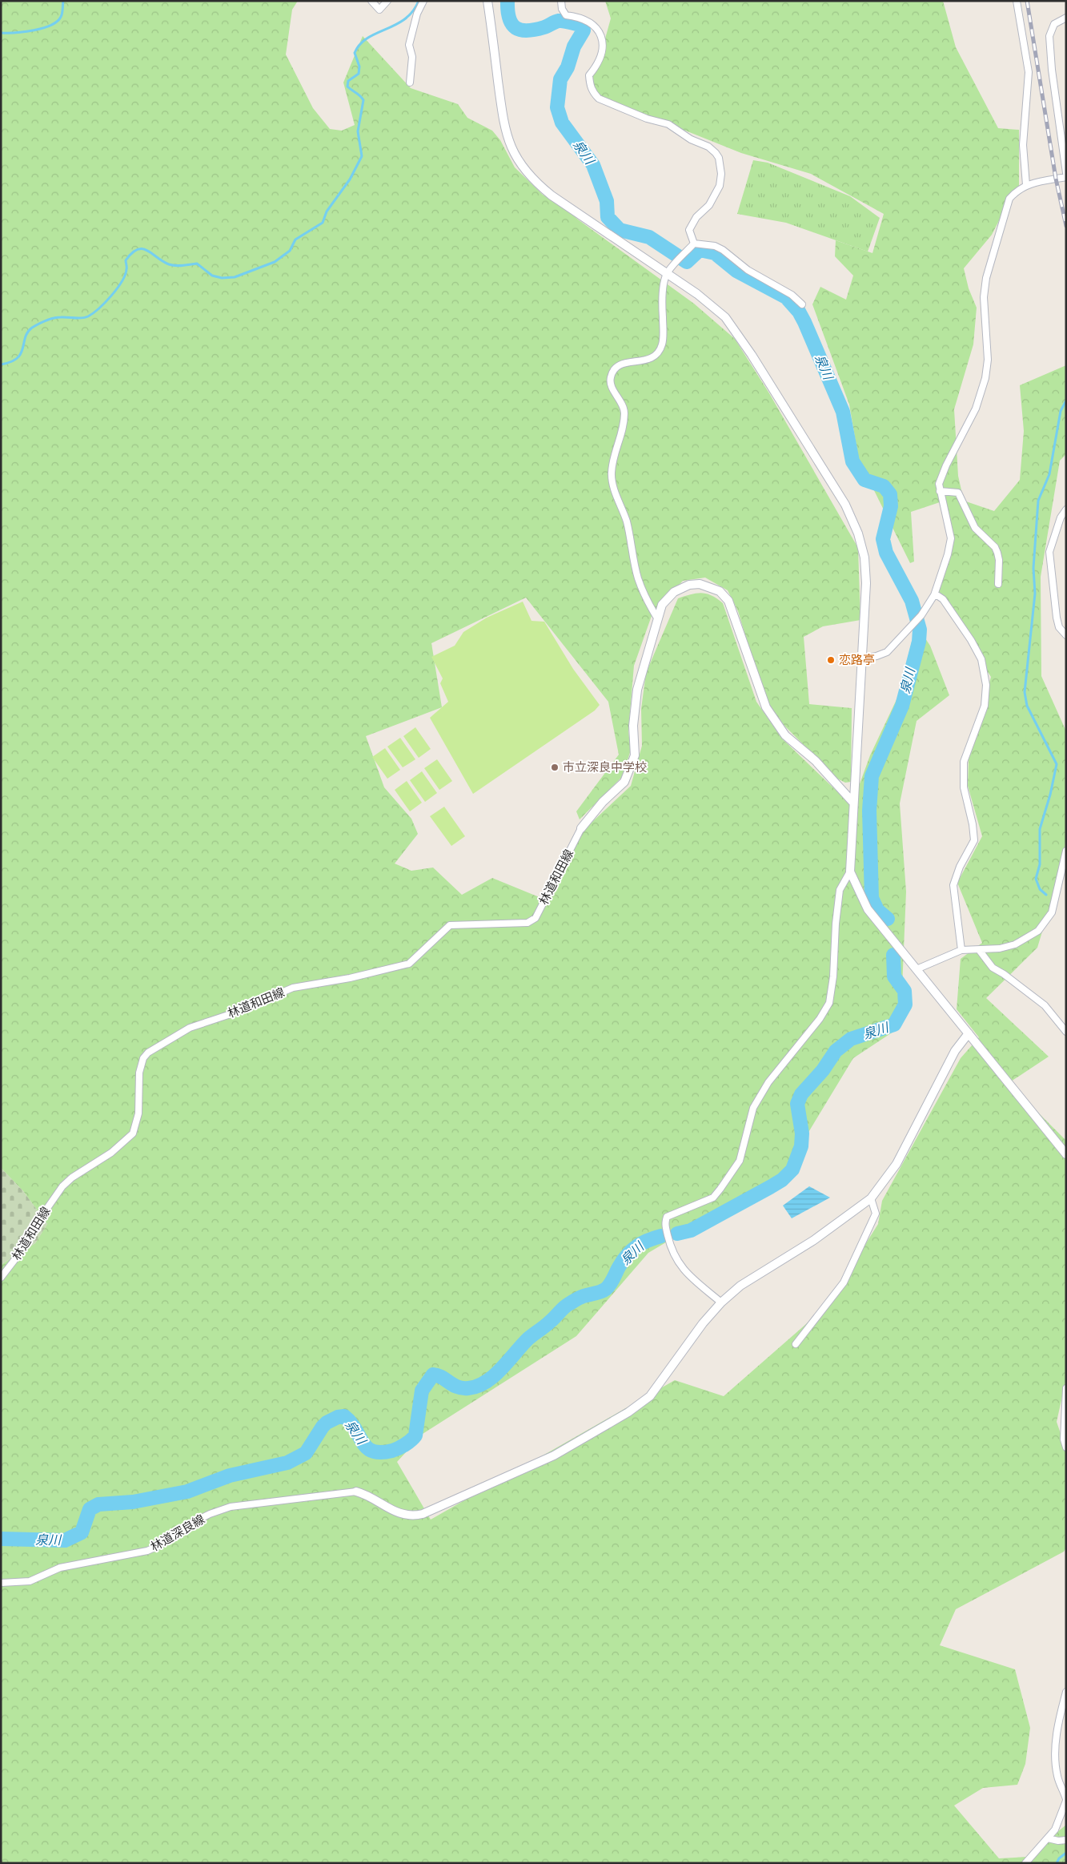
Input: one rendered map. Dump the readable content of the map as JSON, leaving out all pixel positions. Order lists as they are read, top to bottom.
{
  "streets": {
    "street": ["林道和田線", "林道深良線"]
  },
  "water": ["泉川"],
  "places": ["恋路亭", "市立深良中学校"]
}
